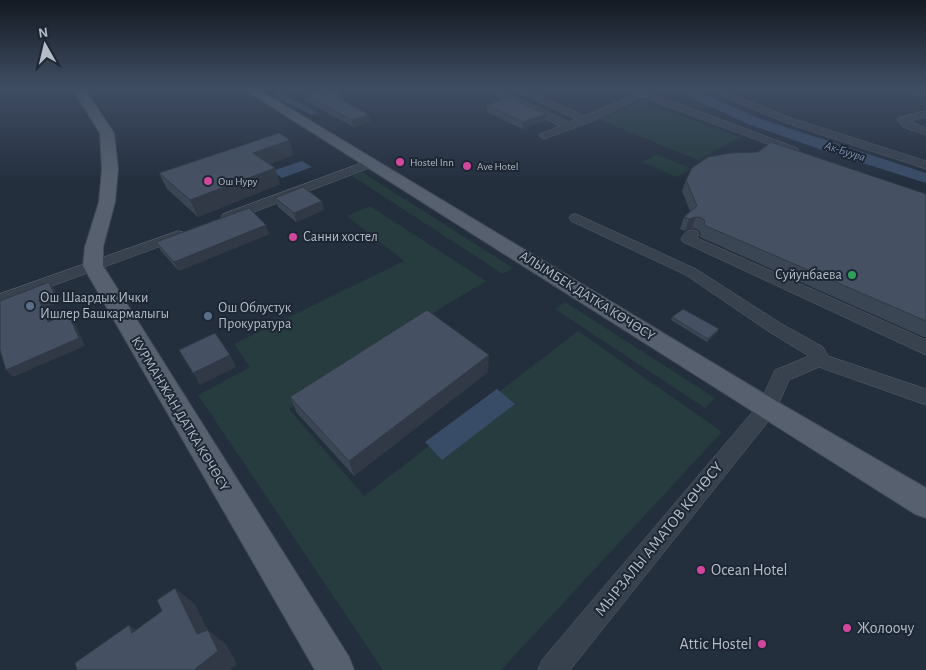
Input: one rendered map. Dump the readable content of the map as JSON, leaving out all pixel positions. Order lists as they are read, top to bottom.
{
  "streets": {
    "main road": ["АЛЫМБЕК ДАТКА КӨЧӨСҮ", "КУРМАНЖАН ДАТКА КӨЧӨСҮ"],
    "street": ["МЫРЗАЛЫ АМАТОВ КӨЧӨСҮ"]
  },
  "crossings": [
    ["АЛЫМБЕК ДАТКА КӨЧӨСҮ", "МЫРЗАЛЫ АМАТОВ КӨЧӨСҮ"]
  ],
  "water": ["Ак-Буура"],
  "places": [
    "Hostel Inn",
    "Ave Hotel",
    "Ош Нуру",
    "Санни хостел",
    "Суйунбаева",
    "Ош Шаардык Ички Ишлер Башкармалыгы",
    "Ош Облустук Прокуратура",
    "Ocean Hotel",
    "Жолоочу",
    "Attic Hostel"
  ],
  "north": "top"
}
